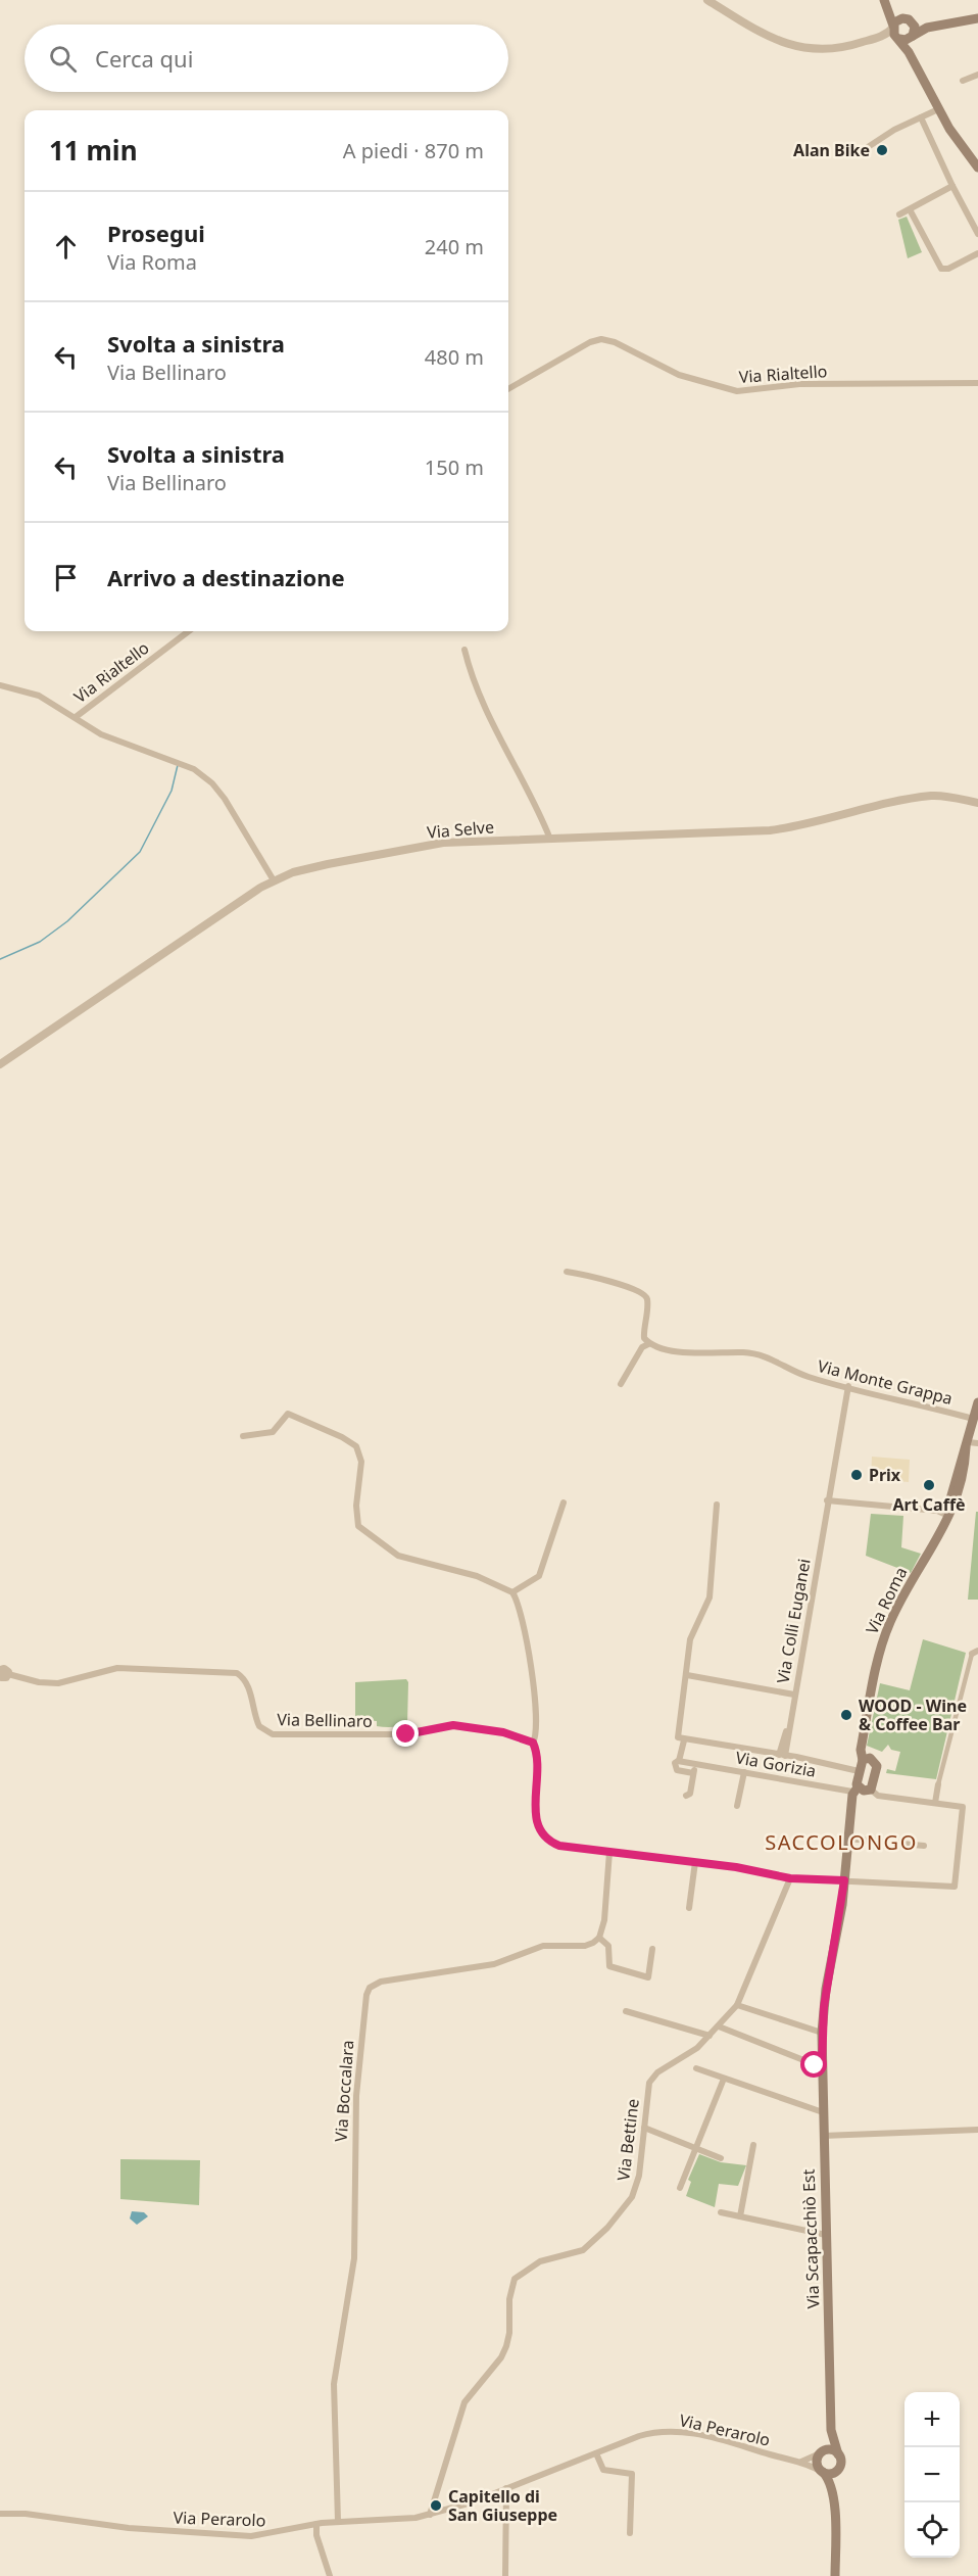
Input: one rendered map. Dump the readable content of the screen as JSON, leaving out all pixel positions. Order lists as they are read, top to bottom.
{
  "streets": {
    "main road": ["Via Roma", "Via Scapacchiò Est"],
    "street": [
      "Via Rialtello",
      "Via Selve",
      "Via Monte Grappa",
      "Via Colli Euganei",
      "Via Bellinaro",
      "Via Gorizia",
      "Via Boccalara",
      "Via Bettine",
      "Via Perarolo"
    ]
  },
  "crossings": [
    ["Via Monte Grappa", "Via Roma"],
    ["Via Monte Grappa", "Via Colli Euganei"],
    ["Via Roma", "Via Gorizia"],
    ["Via Boccalara", "Via Perarolo"],
    ["Via Bettine", "Via Perarolo"],
    ["Via Scapacchiò Est", "Via Perarolo"]
  ],
  "districts": ["SACCOLONGO"],
  "places": [
    "Alan Bike",
    "Prix",
    "Art Caffè",
    "WOOD - Wine & Coffee Bar",
    "Capitello di San Giuseppe"
  ],
  "page": {
    "search": "Cerca qui",
    "heading": ["11 min", "A piedi · 870 m"],
    "list": [
      ["Prosegui", "Via Roma", "240 m"],
      ["Svolta a sinistra", "Via Bellinaro", "480 m"],
      ["Svolta a sinistra", "Via Bellinaro", "150 m"],
      "Arrivo a destinazione"
    ],
    "map_buttons": ["+", "−"]
  }
}
